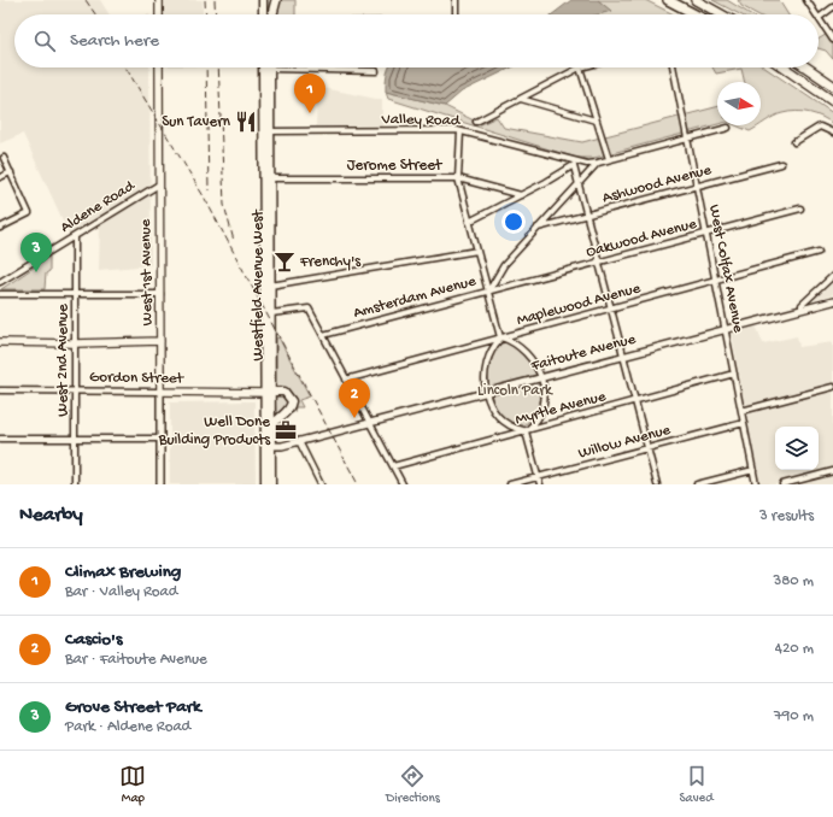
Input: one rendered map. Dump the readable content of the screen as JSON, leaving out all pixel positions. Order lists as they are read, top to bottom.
{
  "streets": {
    "main road": ["West 1st Avenue", "Westfield Avenue West", "Gordon Street"],
    "street": [
      "Valley Road",
      "Jerome Street",
      "Ashwood Avenue",
      "Aldene Road",
      "Oakwood Avenue",
      "West Colfax Avenue",
      "Amsterdam Avenue",
      "Maplewood Avenue",
      "Faitoute Avenue",
      "West 2nd Avenue",
      "Myrtle Avenue",
      "Willow Avenue"
    ]
  },
  "crossings": [
    ["Valley Road", "Westfield Avenue West"],
    ["Valley Road", "Amsterdam Avenue"],
    ["Jerome Street", "Westfield Avenue West"],
    ["Ashwood Avenue", "West Colfax Avenue"],
    ["Ashwood Avenue", "Amsterdam Avenue"],
    ["Aldene Road", "West 1st Avenue"],
    ["Aldene Road", "West 2nd Avenue"],
    ["Oakwood Avenue", "West Colfax Avenue"],
    ["Oakwood Avenue", "Amsterdam Avenue"],
    ["West Colfax Avenue", "Maplewood Avenue"],
    ["West Colfax Avenue", "Faitoute Avenue"],
    ["West Colfax Avenue", "Myrtle Avenue"],
    ["West Colfax Avenue", "Willow Avenue"],
    ["West 1st Avenue", "Gordon Street"],
    ["Westfield Avenue West", "Faitoute Avenue"],
    ["Westfield Avenue West", "Gordon Street"],
    ["West 2nd Avenue", "Gordon Street"]
  ],
  "parks": ["Lincoln Park"],
  "places": {
    "restaurant": ["Sun Tavern"],
    "bar": ["Frenchy's"],
    "office": ["Well Done Building Products"]
  },
  "north": "right",
  "page": {
    "search": "Search here",
    "pins": ["1", "3", "2"],
    "heading": ["Nearby", "3 results"],
    "list": [
      {
        "mark": "1",
        "name": "Climax Brewing",
        "note": "Bar · Valley Road",
        "value": "380 m"
      },
      {
        "mark": "2",
        "name": "Cascio's",
        "note": "Bar · Faitoute Avenue",
        "value": "420 m"
      },
      {
        "mark": "3",
        "name": "Grove Street Park",
        "note": "Park · Aldene Road",
        "value": "790 m"
      }
    ],
    "nav": ["Map", "Directions", "Saved"]
  }
}
